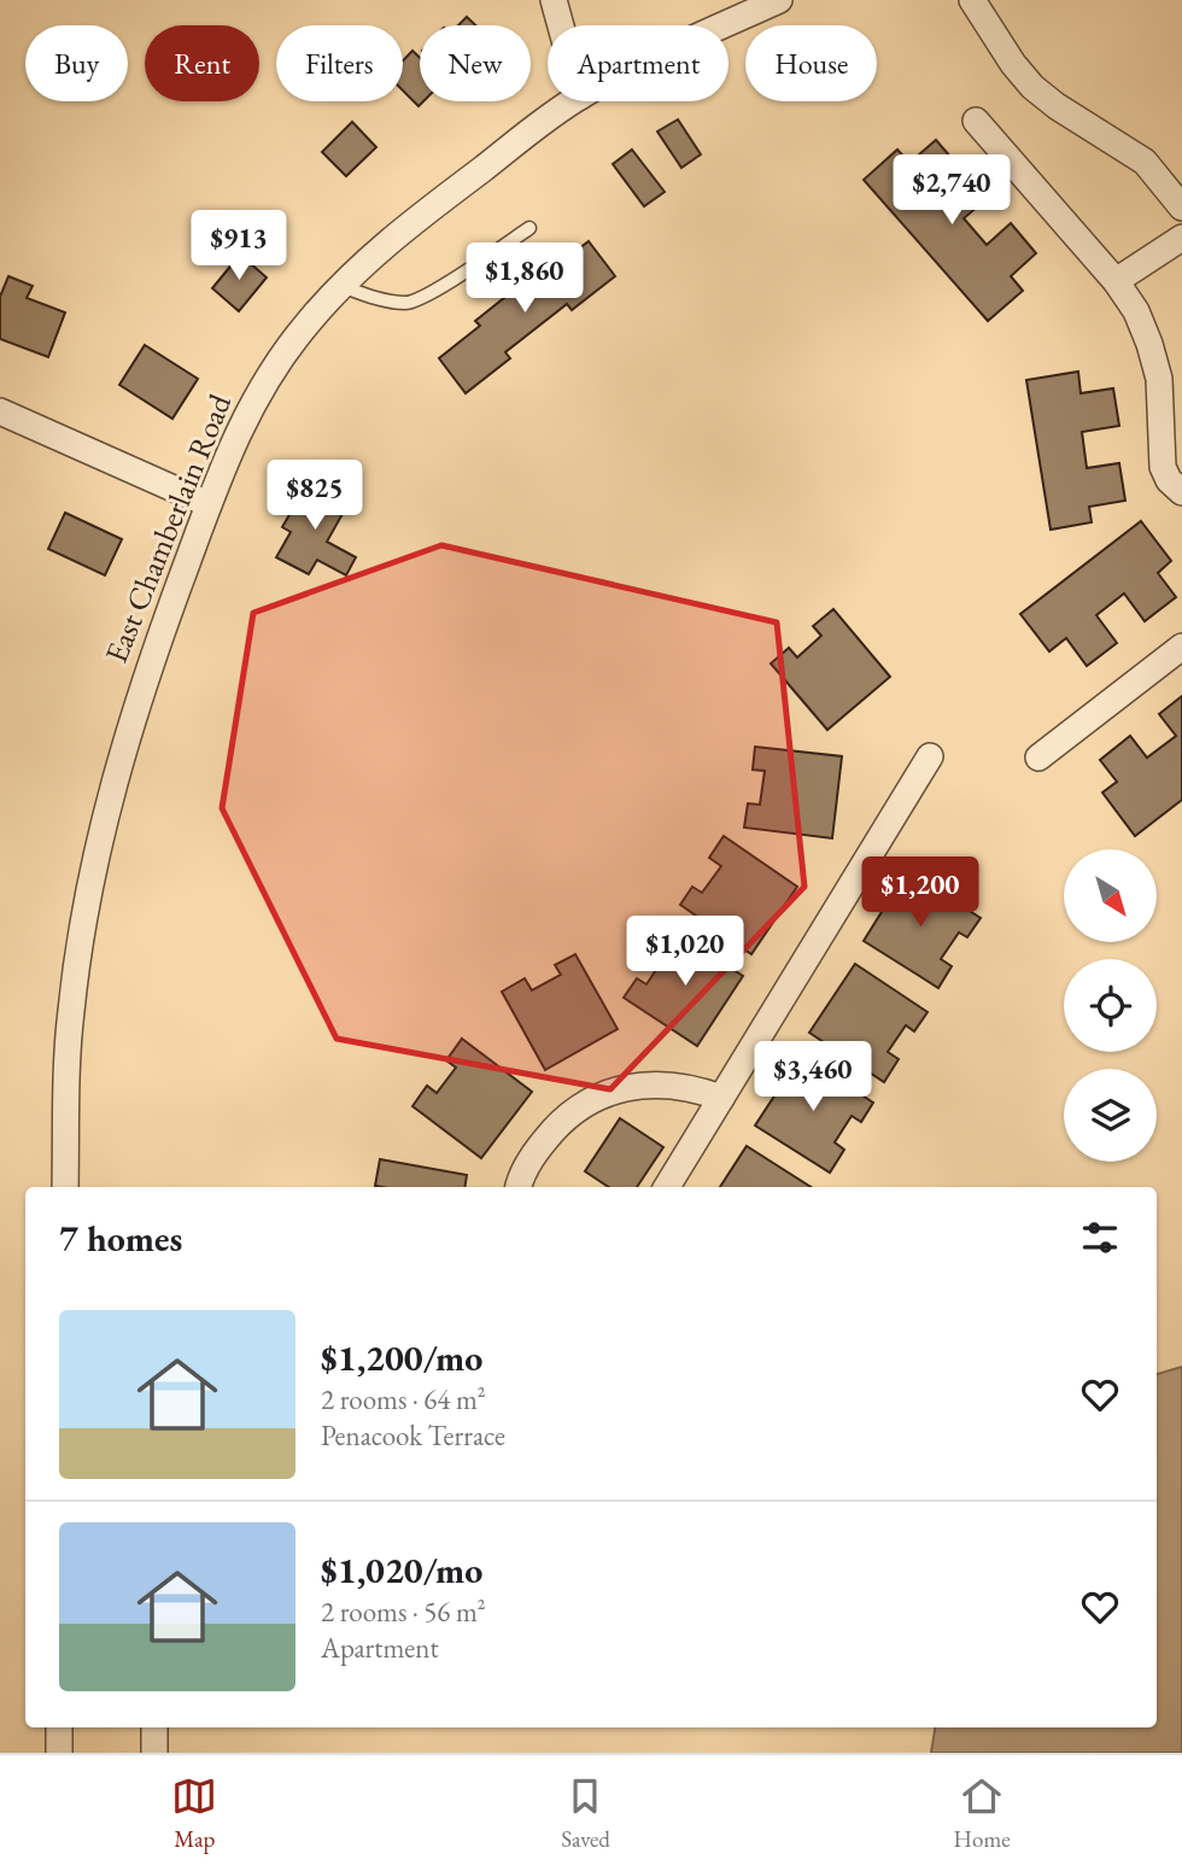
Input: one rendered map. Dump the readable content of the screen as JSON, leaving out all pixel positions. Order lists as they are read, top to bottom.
{
  "streets": {
    "street": ["East Chamberlain Road"]
  },
  "north": "bottom right",
  "page": {
    "chip": [
      "Buy",
      "Rent",
      "Filters",
      "New",
      "Apartment",
      "House"
    ],
    "price": [
      "$2,740",
      "$913",
      "$1,860",
      "$825",
      "$1,200",
      "$1,020",
      "$3,460"
    ],
    "heading": "7 homes",
    "list": [
      {
        "name": "$1,200/mo",
        "note": "2 rooms · 64 m² · Penacook Terrace"
      },
      {
        "name": "$1,020/mo",
        "note": "2 rooms · 56 m² · Apartment"
      }
    ],
    "tabs": ["Map", "Saved", "Home"]
  }
}
